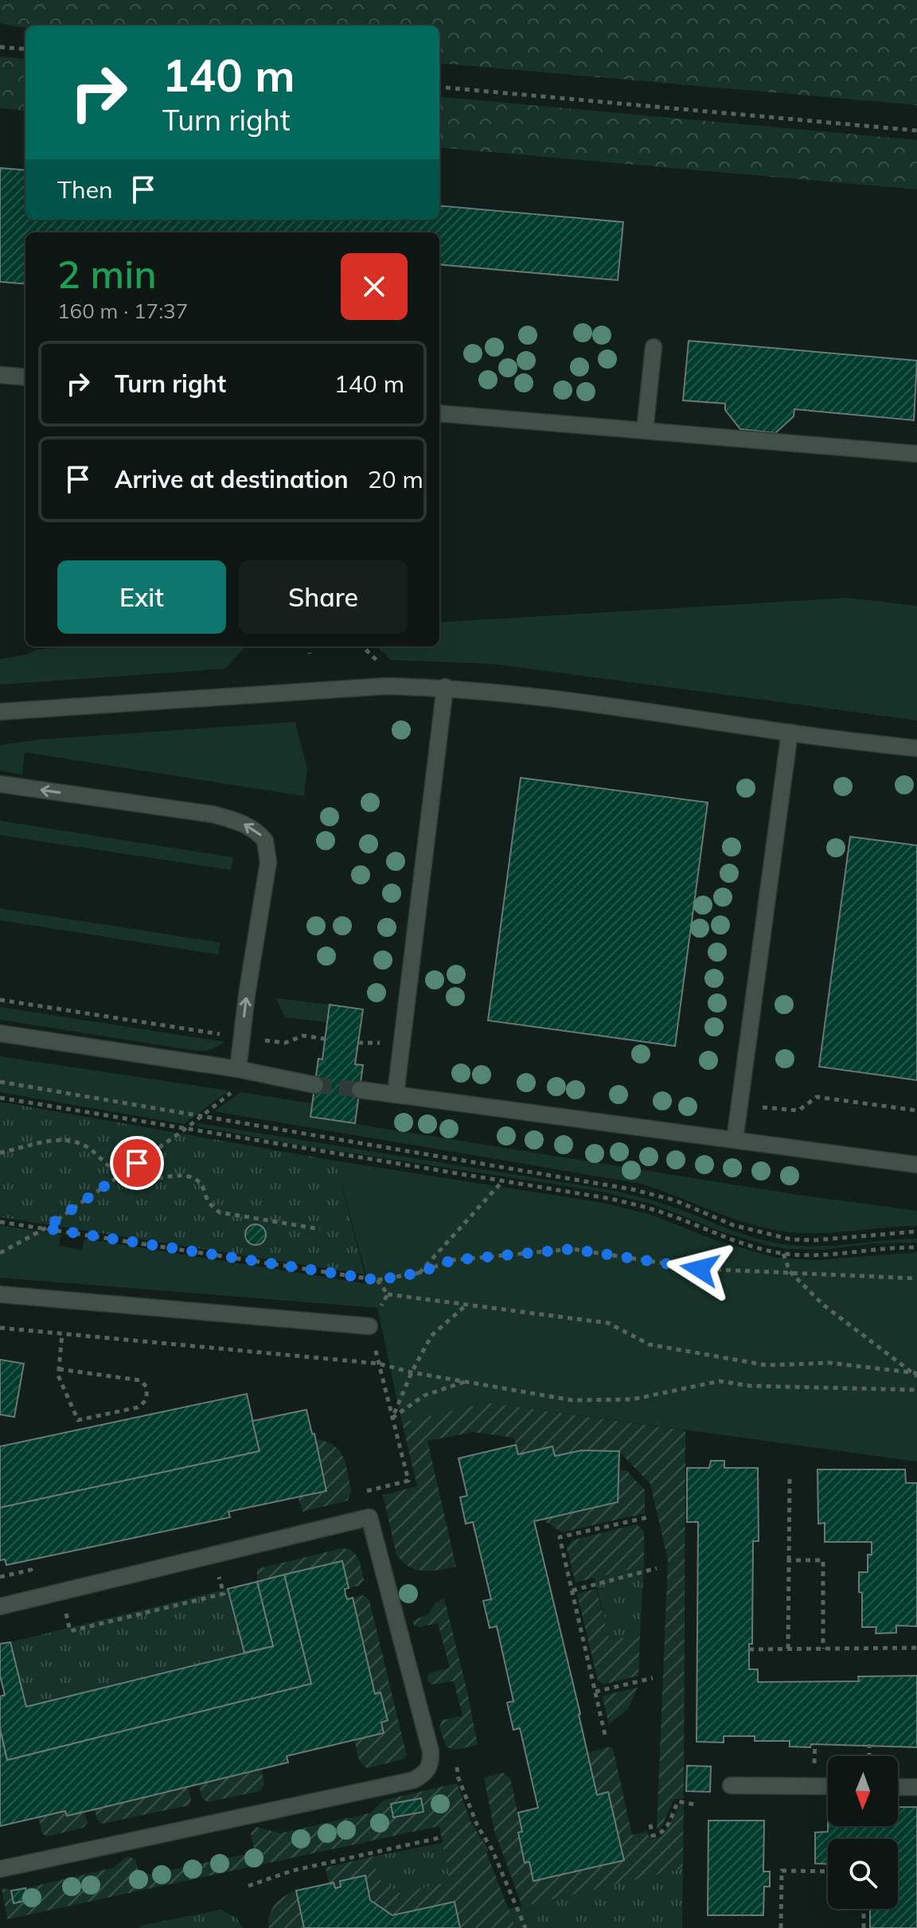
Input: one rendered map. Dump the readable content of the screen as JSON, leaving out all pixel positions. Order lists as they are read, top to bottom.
{
  "north": "bottom",
  "page": {
    "turn": ["140 m", "Turn right"],
    "then": "Then",
    "heading": ["2 min", "160 m · 17:37"],
    "list": [
      {
        "name": "Turn right",
        "value": "140 m"
      },
      {
        "name": "Arrive at destination",
        "value": "20 m"
      }
    ],
    "buttons": ["Exit", "Share"]
  }
}
